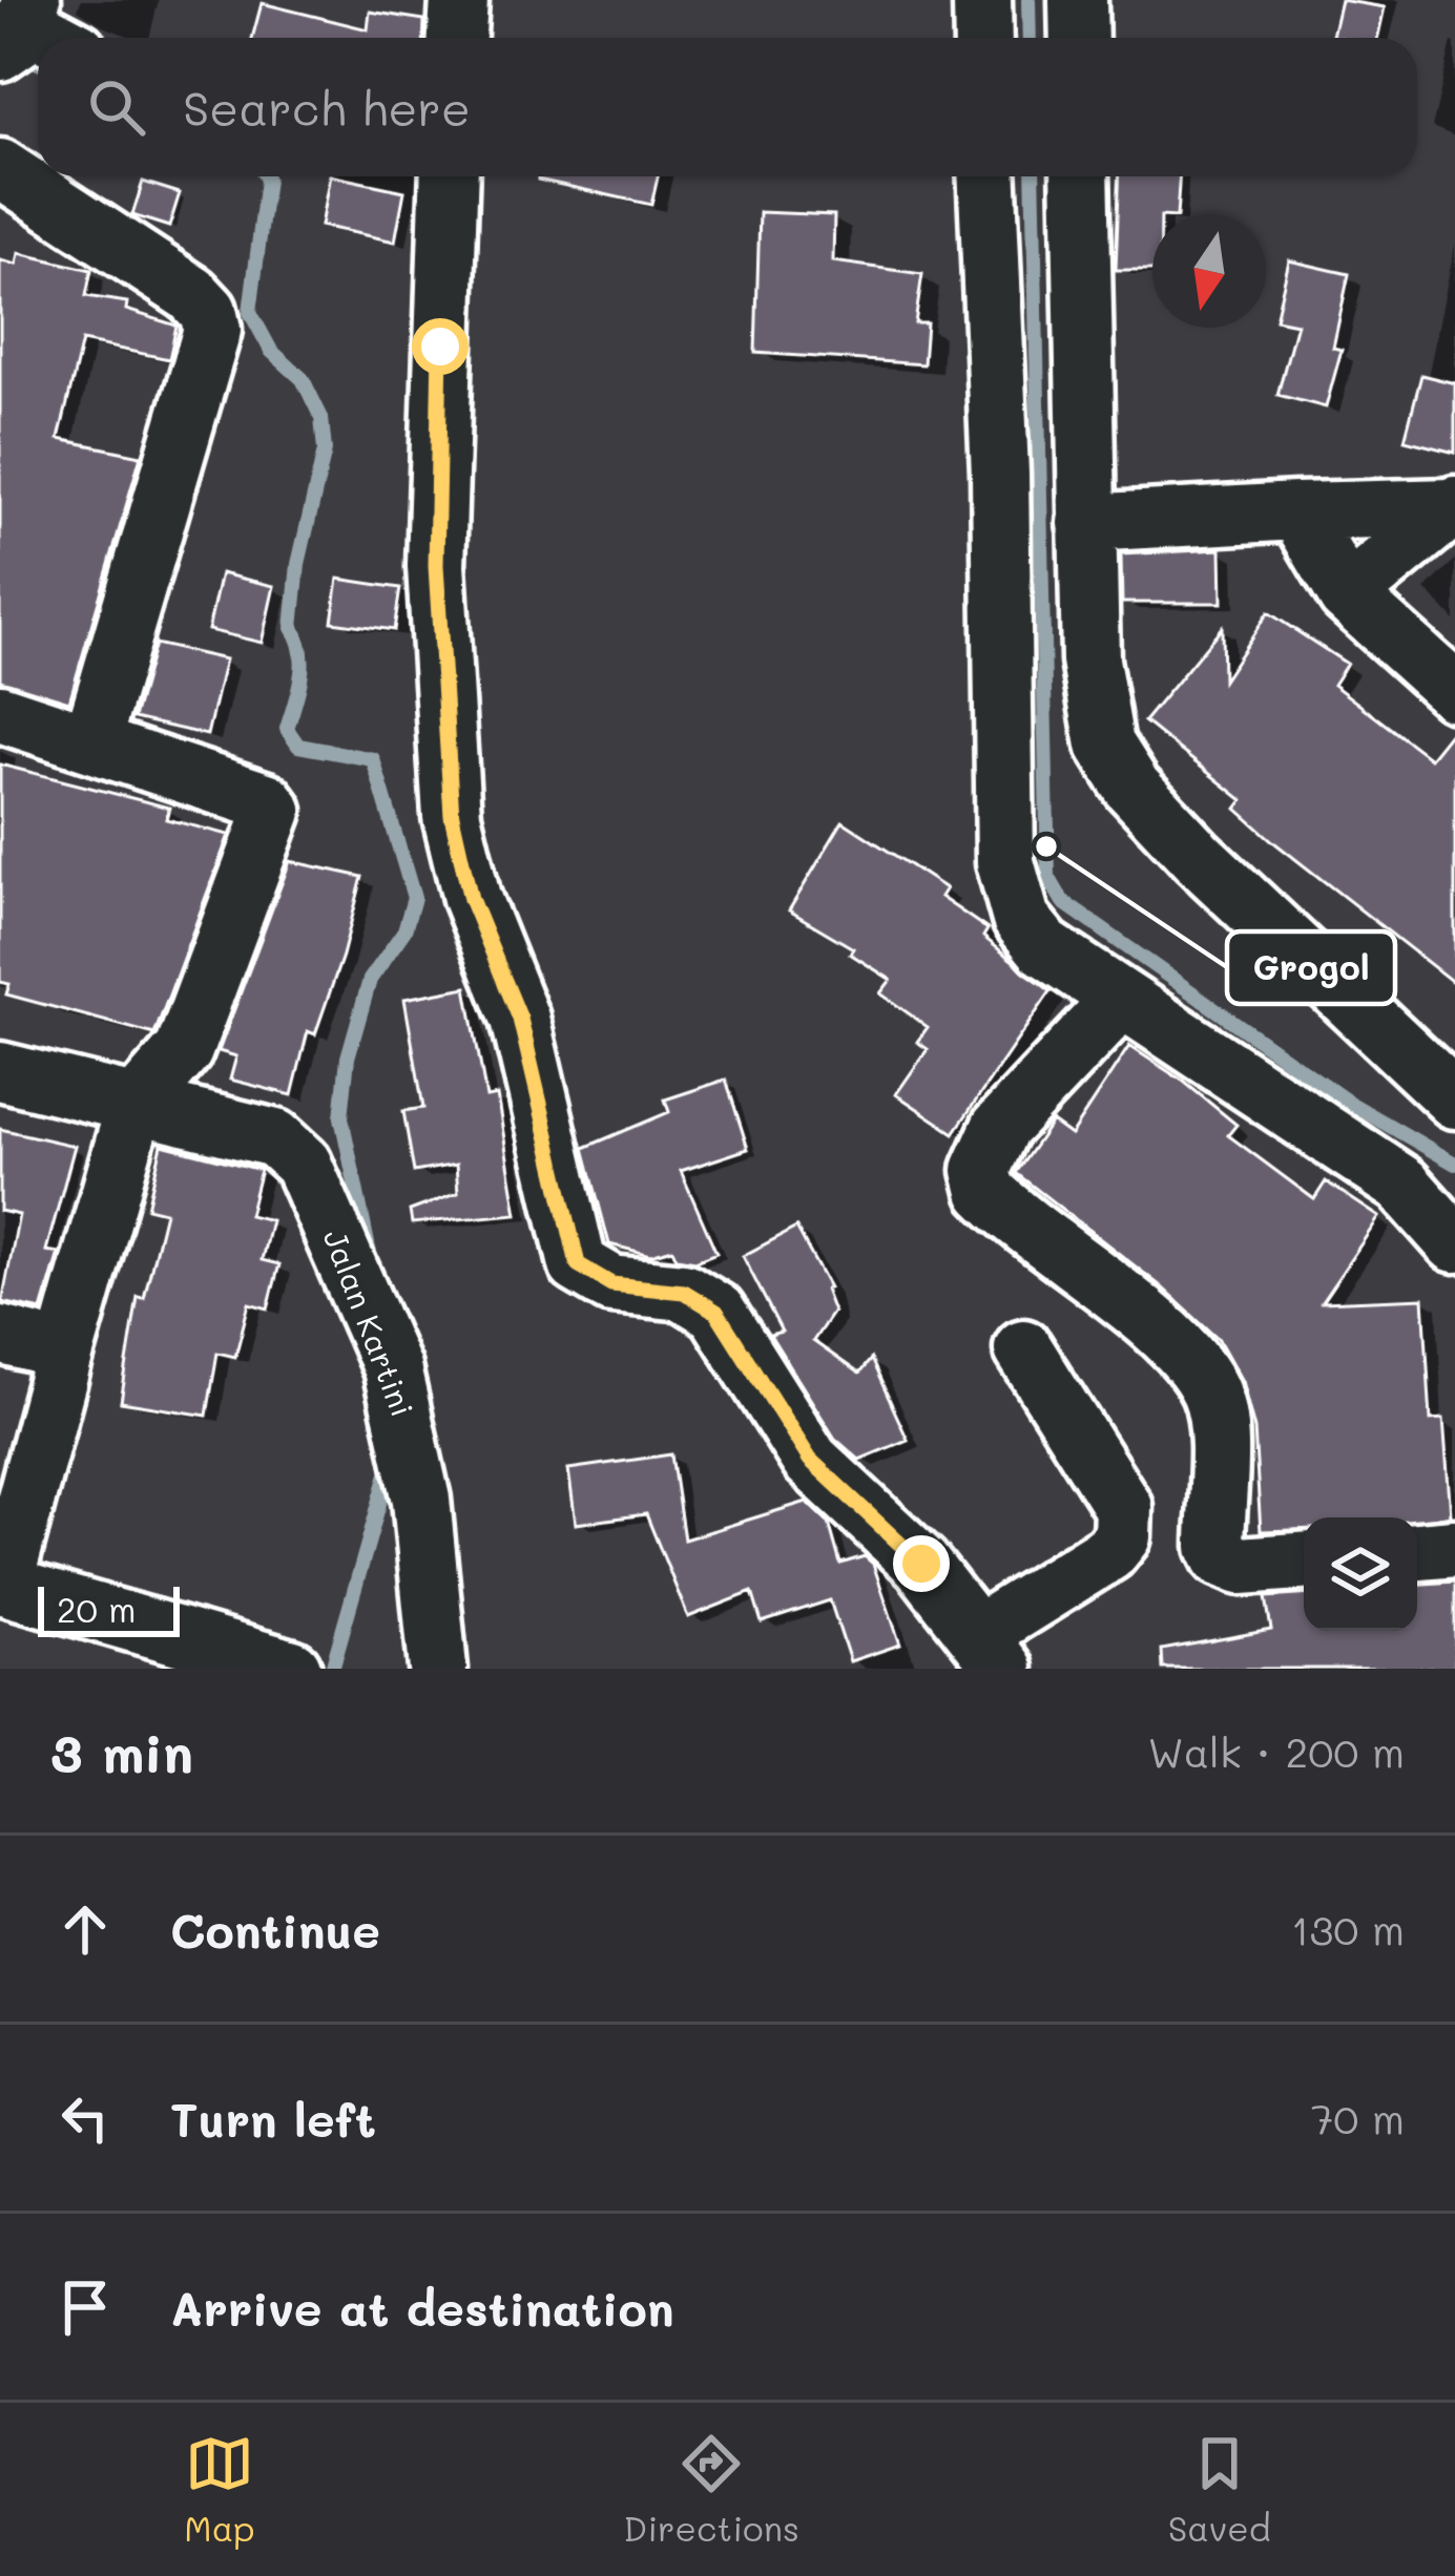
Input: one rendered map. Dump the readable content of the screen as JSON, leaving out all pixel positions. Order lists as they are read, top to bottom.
{
  "streets": {
    "street": ["Jalan Kartini"]
  },
  "places": ["Grogol"],
  "scale_bar": "20 m",
  "north": "bottom",
  "page": {
    "search": "Search here",
    "scale": "20 m",
    "heading": ["3 min", "Walk · 200 m"],
    "list": [
      ["Continue", "130 m"],
      ["Turn left", "70 m"],
      "Arrive at destination"
    ],
    "nav": ["Map", "Directions", "Saved"]
  }
}
